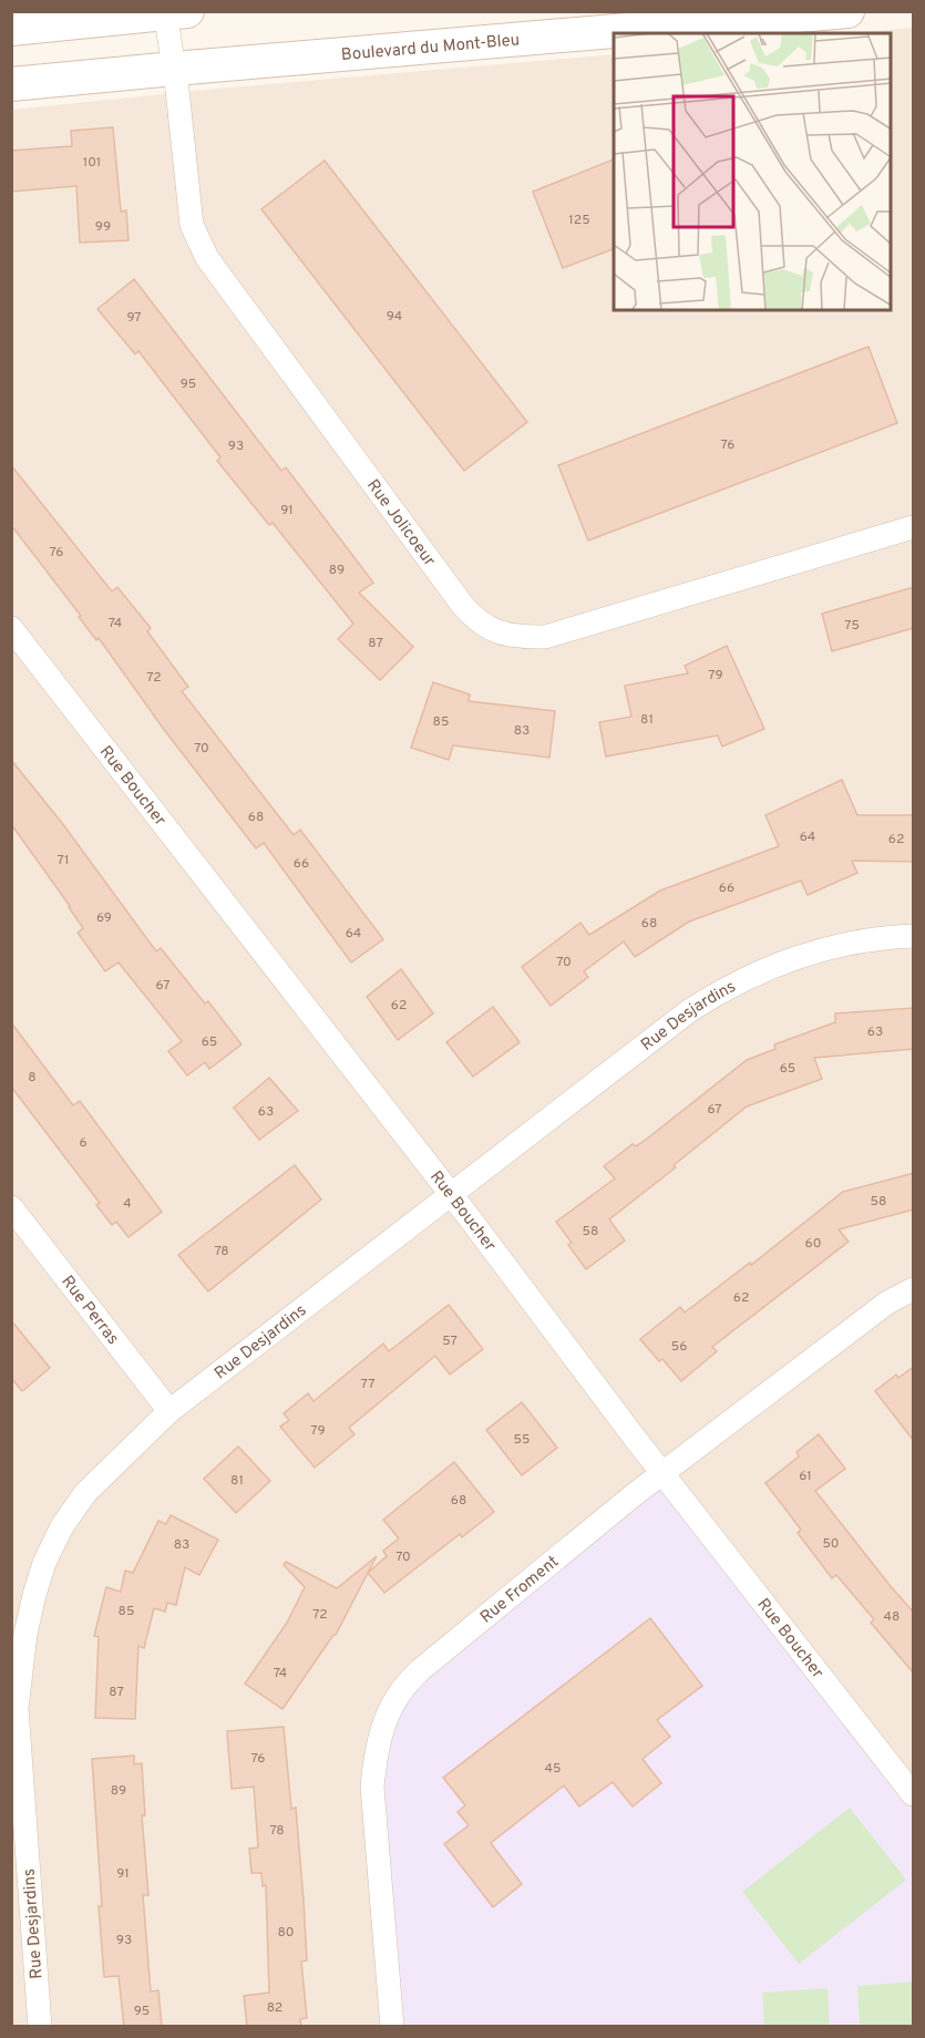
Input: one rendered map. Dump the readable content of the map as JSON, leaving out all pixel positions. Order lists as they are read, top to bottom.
{
  "streets": {
    "street": [
      "Boulevard du Mont-Bleu",
      "Rue Jolicoeur",
      "Rue Boucher",
      "Rue Desjardins",
      "Rue Perras",
      "Rue Froment"
    ]
  },
  "crossings": [
    ["Boulevard du Mont-Bleu", "Rue Jolicoeur"],
    ["Rue Boucher", "Rue Desjardins"],
    ["Rue Boucher", "Rue Froment"],
    ["Rue Desjardins", "Rue Perras"]
  ],
  "house_numbers": [
    "101",
    "125",
    "99",
    "94",
    "97",
    "95",
    "76",
    "93",
    "91",
    "76",
    "89",
    "74",
    "75",
    "87",
    "79",
    "72",
    "81",
    "85",
    "83",
    "70",
    "68",
    "64",
    "62",
    "71",
    "66",
    "66",
    "69",
    "68",
    "64",
    "70",
    "67",
    "62",
    "63",
    "65",
    "65",
    "8",
    "67",
    "63",
    "6",
    "58",
    "4",
    "58",
    "60",
    "78",
    "62",
    "57",
    "56",
    "77",
    "79",
    "55",
    "61",
    "81",
    "68",
    "50",
    "83",
    "70",
    "85",
    "72",
    "48",
    "74",
    "87",
    "76",
    "45",
    "89",
    "78",
    "91",
    "80",
    "93",
    "82",
    "95"
  ]
}
